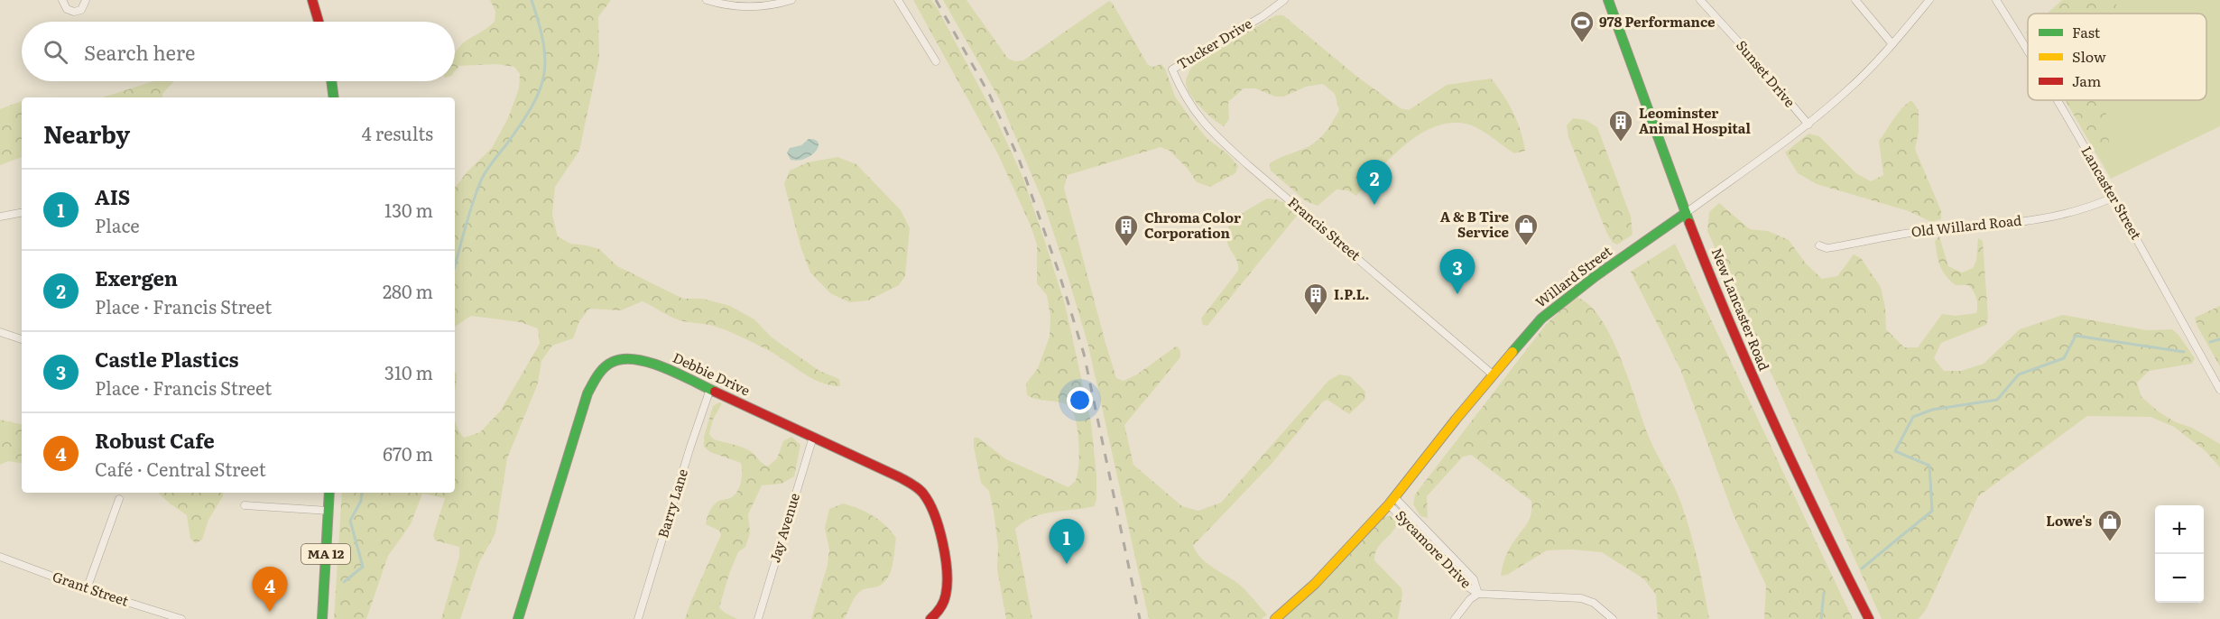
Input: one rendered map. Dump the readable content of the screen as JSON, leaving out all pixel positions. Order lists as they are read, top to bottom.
{
  "streets": {
    "street": [
      "Tucker Drive",
      "Sunset Drive",
      "Lancaster Street",
      "Old Willard Road",
      "Francis Street",
      "Willard Street",
      "New Lancaster Road",
      "Debbie Drive",
      "Barry Lane",
      "Jay Avenue",
      "Sycamore Drive",
      "MA 12",
      "Grant Street"
    ]
  },
  "crossings": [
    ["Tucker Drive", "Francis Street"],
    ["Sunset Drive", "Willard Street"],
    ["Lancaster Street", "Old Willard Road"],
    ["Francis Street", "Willard Street"],
    ["Willard Street", "New Lancaster Road"],
    ["Willard Street", "Sycamore Drive"],
    ["Debbie Drive", "Barry Lane"],
    ["Debbie Drive", "Jay Avenue"]
  ],
  "places": {
    "sports": ["978 Performance"],
    "building": ["Leominster Animal Hospital", "Chroma Color Corporation", "I.P.L."],
    "shop": ["A & B Tire Service", "Lowe's"]
  },
  "legend": ["Fast", "Slow", "Jam"],
  "page": {
    "search": "Search here",
    "heading": ["Nearby", "4 results"],
    "pins": [
      "2",
      "3",
      "1",
      "4"
    ],
    "list": [
      {
        "mark": "1",
        "name": "AIS",
        "note": "Place",
        "value": "130 m"
      },
      {
        "mark": "2",
        "name": "Exergen",
        "note": "Place · Francis Street",
        "value": "280 m"
      },
      {
        "mark": "3",
        "name": "Castle Plastics",
        "note": "Place · Francis Street",
        "value": "310 m"
      },
      {
        "mark": "4",
        "name": "Robust Cafe",
        "note": "Café · Central Street",
        "value": "670 m"
      }
    ],
    "map_buttons": ["+", "−"]
  }
}
